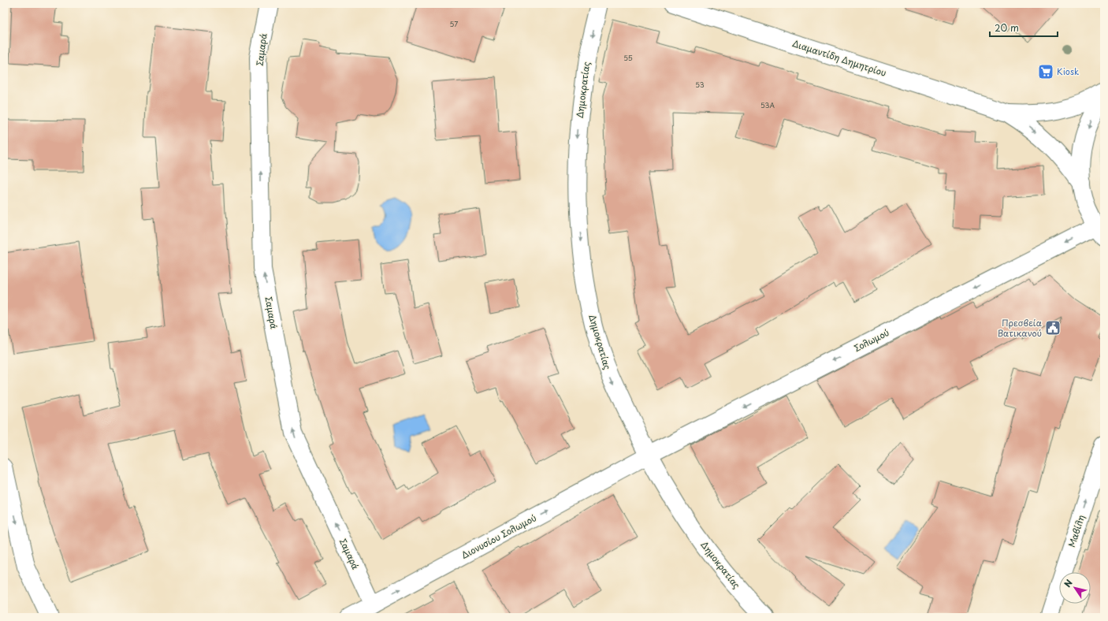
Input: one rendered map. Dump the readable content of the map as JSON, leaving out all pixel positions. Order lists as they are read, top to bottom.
{
  "streets": {
    "street": [
      "Σαμαρά",
      "Διαμαντίδη Δημητρίου",
      "Δημοκρατίας",
      "Σολωμού",
      "Μαβίλη",
      "Διονυσίου Σολωμού"
    ]
  },
  "crossings": [
    ["Σαμαρά", "Διονυσίου Σολωμού"],
    ["Δημοκρατίας", "Σολωμού"],
    ["Δημοκρατίας", "Διονυσίου Σολωμού"],
    ["Σολωμού", "Διονυσίου Σολωμού"]
  ],
  "one_way": [
    "Σαμαρά",
    "Δημοκρατίας",
    "Σολωμού",
    "Μαβίλη",
    "Διονυσίου Σολωμού"
  ],
  "places": {
    "supermarket": ["Kiosk"],
    "public building": ["Πρεσβεία Βατικανού"]
  },
  "house_numbers": [
    "57",
    "55",
    "53",
    "53A"
  ],
  "scale_bar": "20 m",
  "north": "top left"
}
